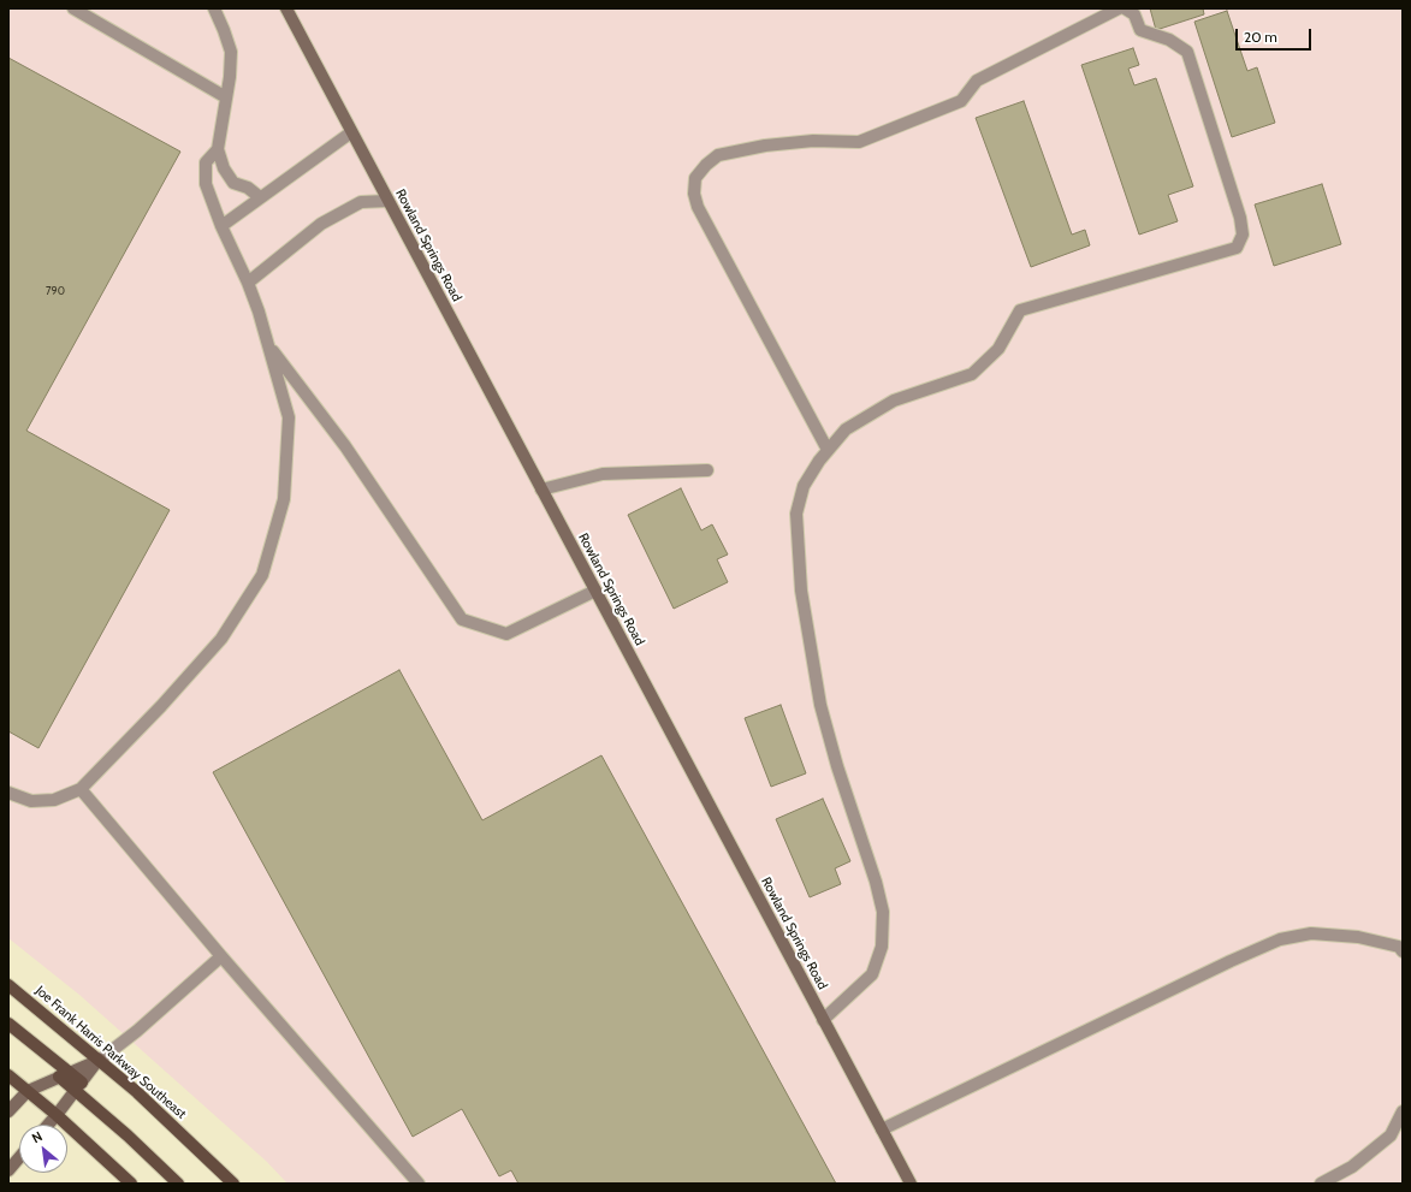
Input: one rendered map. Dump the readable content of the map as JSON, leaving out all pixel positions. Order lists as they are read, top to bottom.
{
  "streets": {
    "main road": ["Joe Frank Harris Parkway Southeast"],
    "street": ["Rowland Springs Road"]
  },
  "house_numbers": ["790"],
  "scale_bar": "20 m",
  "north": "top left"
}
